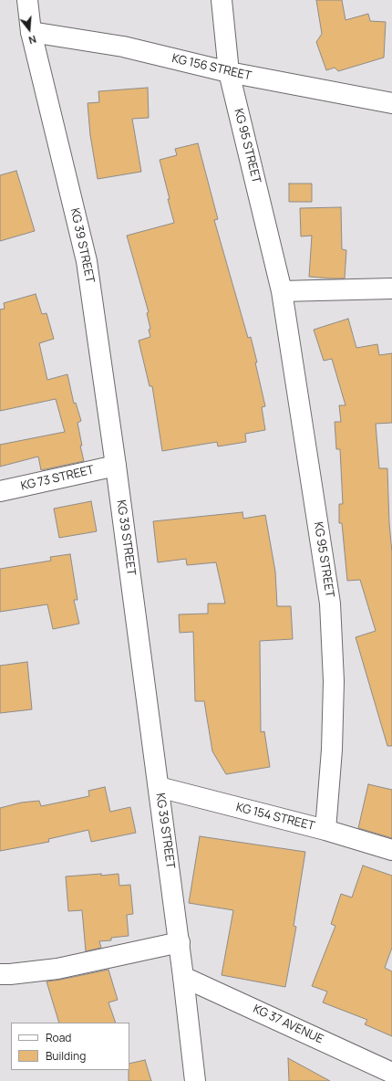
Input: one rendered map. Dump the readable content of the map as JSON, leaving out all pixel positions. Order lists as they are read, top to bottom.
{
  "streets": {
    "street": [
      "KG 156 STREET",
      "KG 95 STREET",
      "KG 39 STREET",
      "KG 73 STREET",
      "KG 154 STREET",
      "KG 37 AVENUE"
    ]
  },
  "crossings": [
    ["KG 156 STREET", "KG 95 STREET"],
    ["KG 156 STREET", "KG 39 STREET"],
    ["KG 95 STREET", "KG 154 STREET"],
    ["KG 39 STREET", "KG 73 STREET"],
    ["KG 39 STREET", "KG 154 STREET"],
    ["KG 39 STREET", "KG 37 AVENUE"]
  ],
  "legend": ["Road", "Building"],
  "north": "bottom"
}
